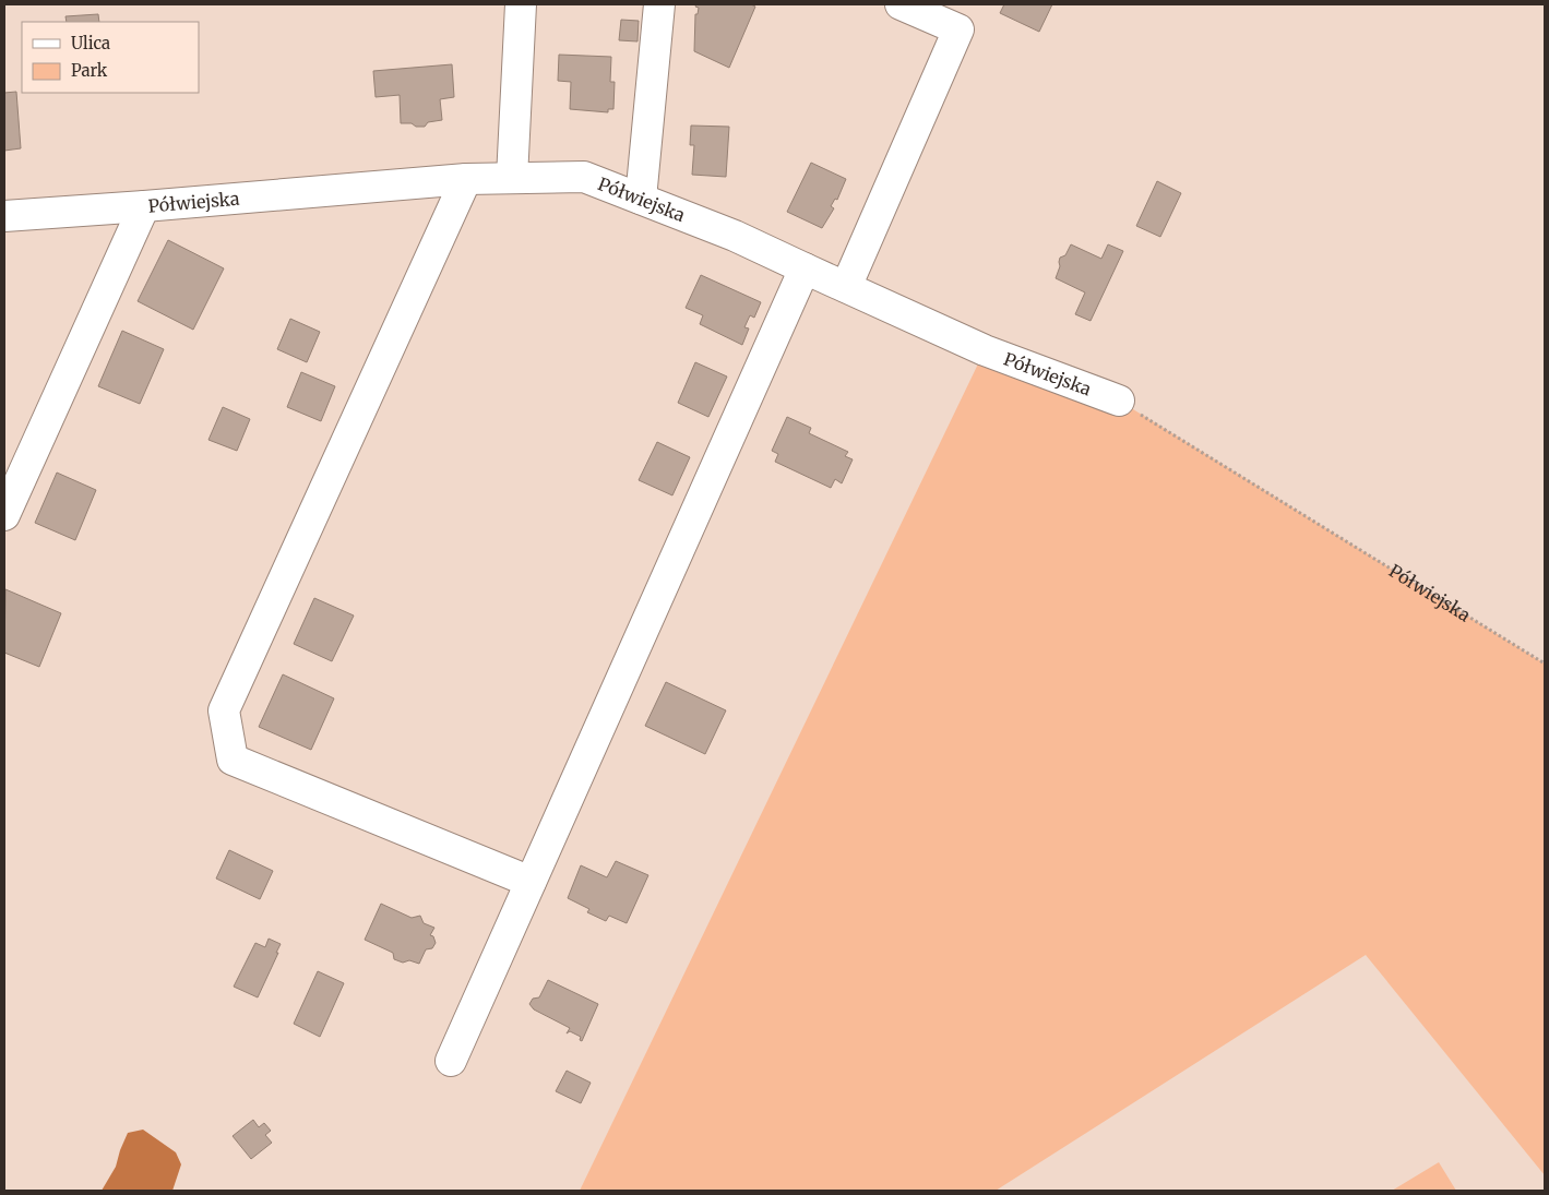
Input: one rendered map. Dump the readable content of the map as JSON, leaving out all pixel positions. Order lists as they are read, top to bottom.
{
  "streets": {
    "street": ["Półwiejska"]
  },
  "legend": ["Ulica", "Park"]
}
